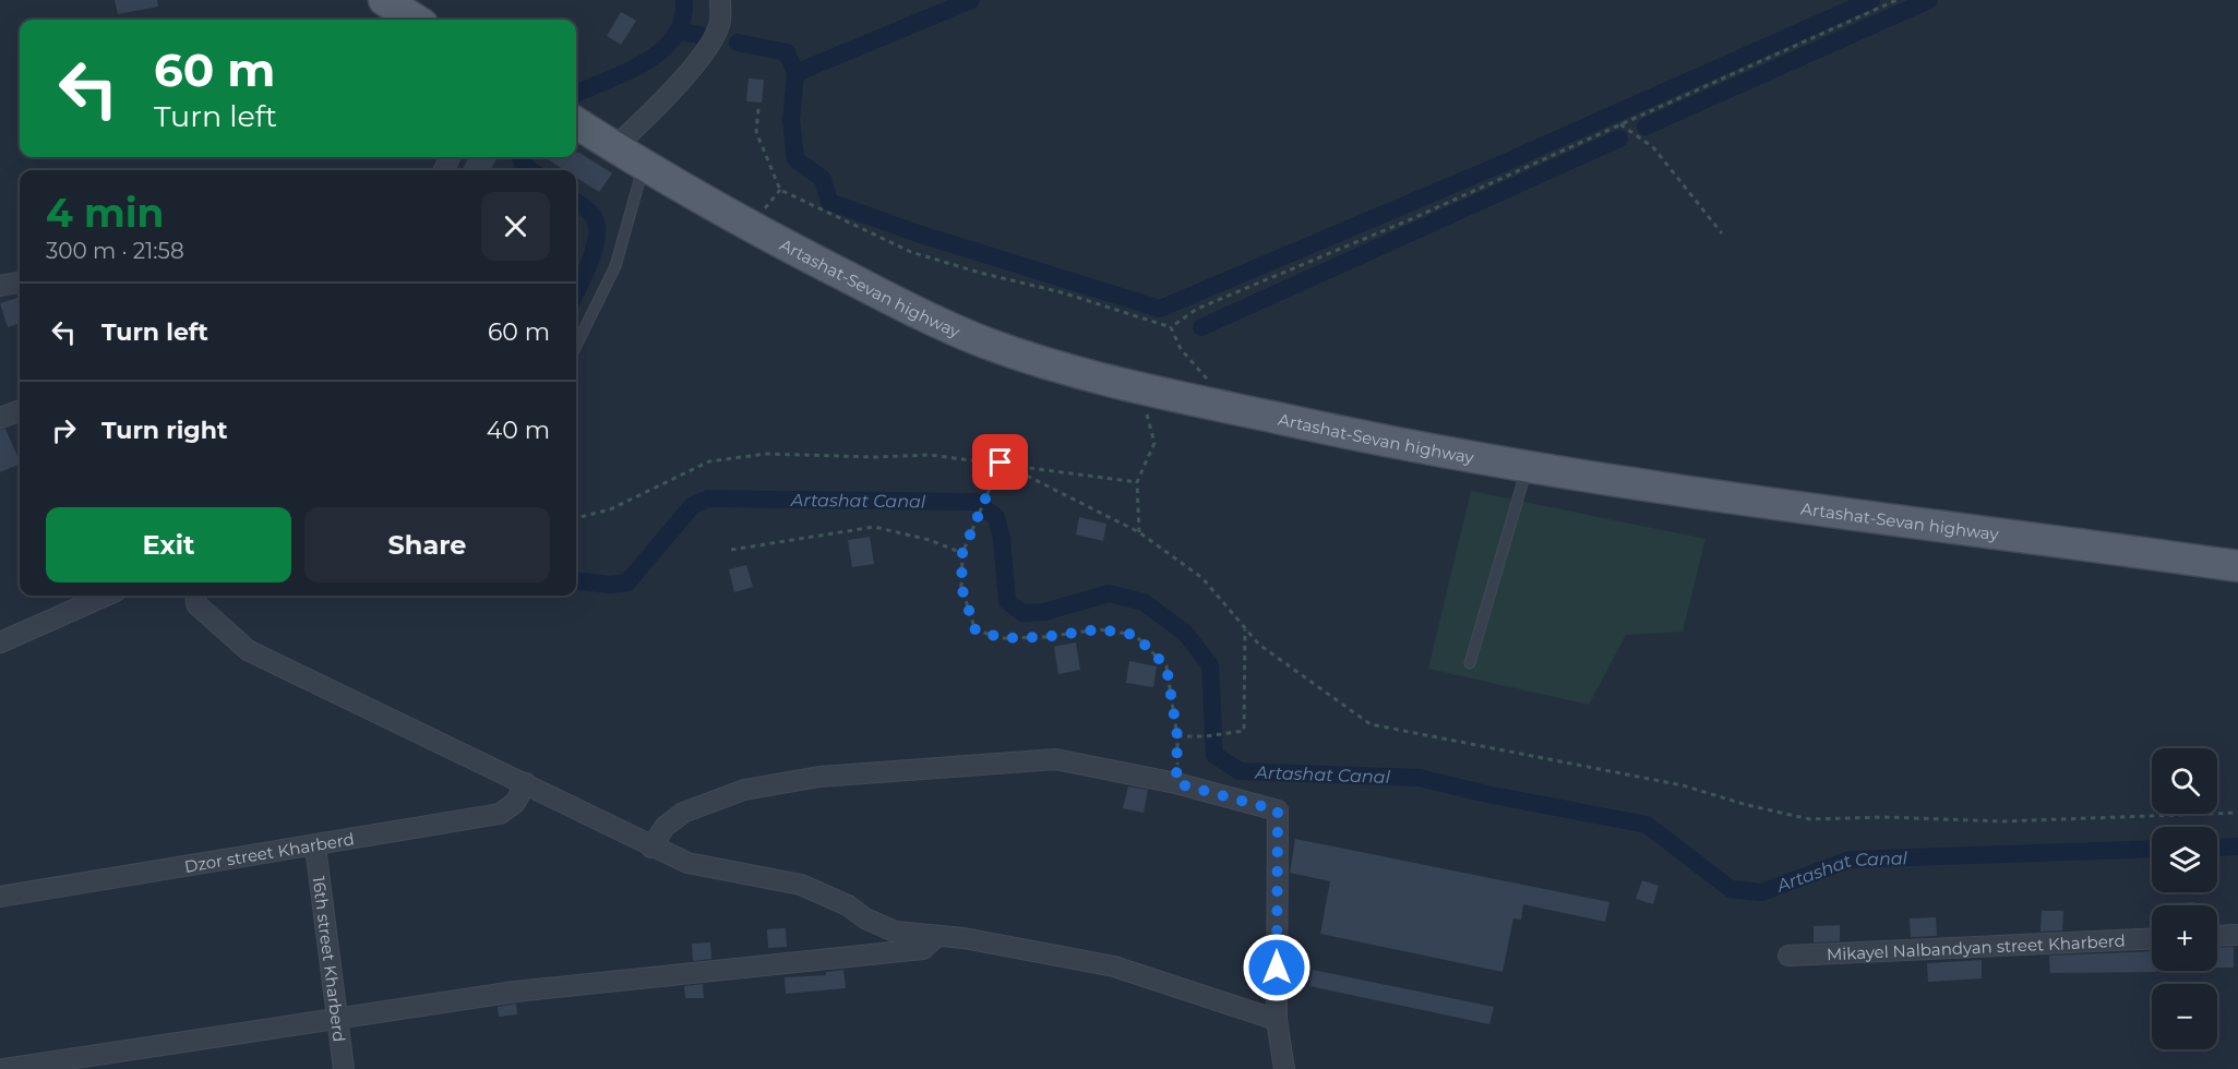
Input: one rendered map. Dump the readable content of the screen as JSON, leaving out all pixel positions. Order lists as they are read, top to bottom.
{
  "streets": {
    "main road": ["Artashat-Sevan highway"],
    "street": ["Dzor street Kharberd", "Mikayel Nalbandyan street Kharberd", "16th street Kharberd"]
  },
  "crossings": [
    ["Dzor street Kharberd", "16th street Kharberd"]
  ],
  "water": ["Artashat Canal"],
  "page": {
    "turn": ["60 m", "Turn left"],
    "heading": ["4 min", "300 m · 21:58"],
    "list": [
      {
        "name": "Turn left",
        "value": "60 m"
      },
      {
        "name": "Turn right",
        "value": "40 m"
      }
    ],
    "buttons": ["Exit", "Share"],
    "map_buttons": ["+", "−"]
  }
}
